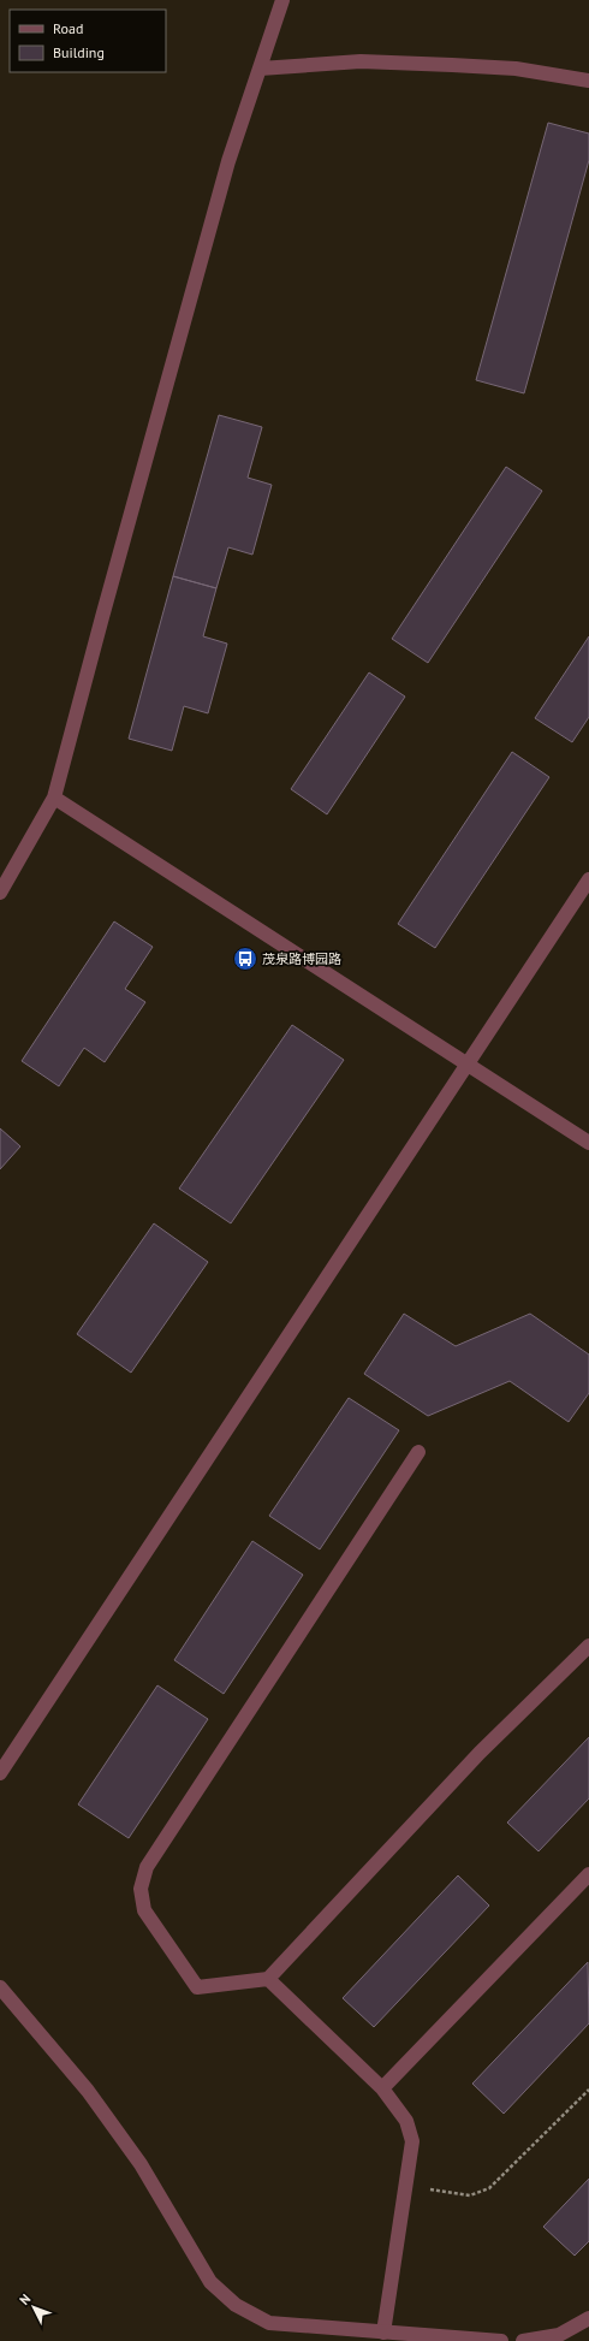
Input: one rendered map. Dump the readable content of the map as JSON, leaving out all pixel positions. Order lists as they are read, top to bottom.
{
  "places": {
    "bus stop": ["茂泉路博园路"]
  },
  "legend": ["Road", "Building"],
  "north": "top left"
}
